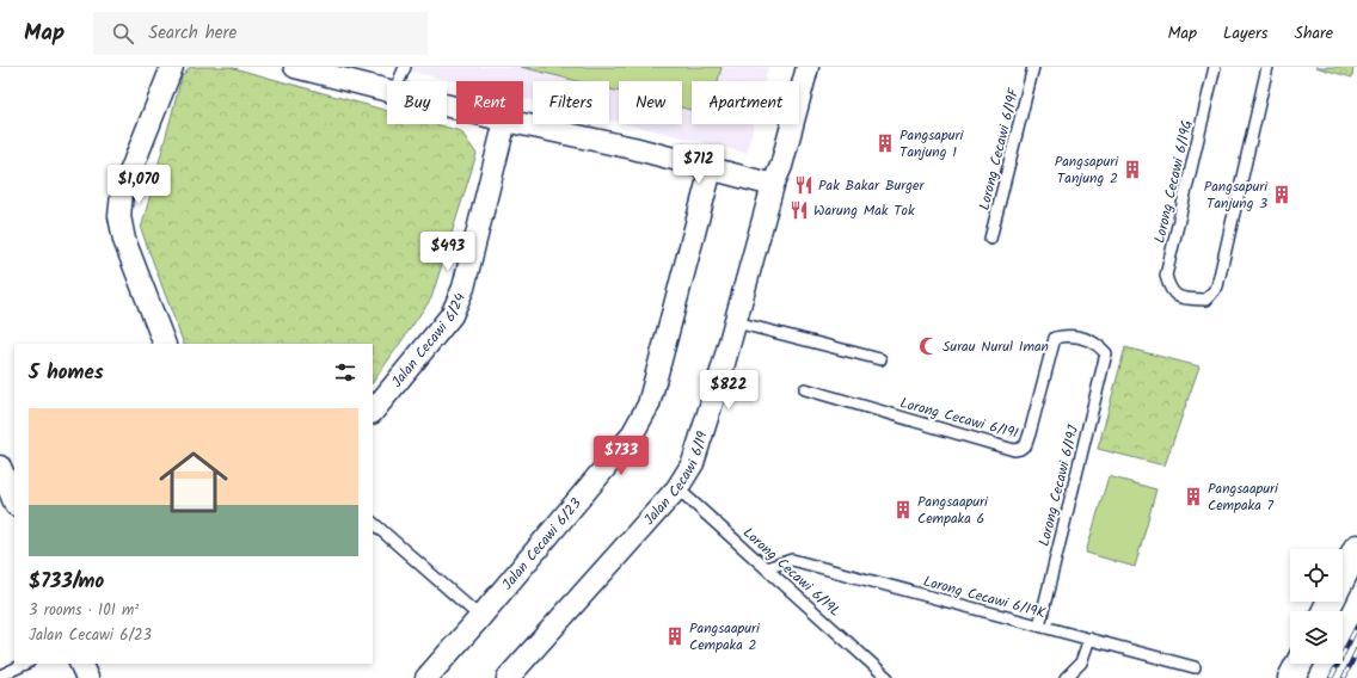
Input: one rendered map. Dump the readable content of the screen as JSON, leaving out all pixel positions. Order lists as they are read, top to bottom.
{
  "streets": {
    "street": ["Jalan Cecawi 6/24", "Jalan Cecawi 6/19", "Jalan Cecawi 6/23"],
    "lane": [
      "Lorong Cecawi 6/19F",
      "Lorong Cecawi 6/19G",
      "Lorong Cecawi 6/19I",
      "Lorong Cecawi 6/19J",
      "Lorong Cecawi 6/19L",
      "Lorong Cecawi 6/19K"
    ]
  },
  "crossings": [
    ["Lorong Cecawi 6/19I", "Lorong Cecawi 6/19J"],
    ["Jalan Cecawi 6/19", "Lorong Cecawi 6/19L"],
    ["Lorong Cecawi 6/19J", "Lorong Cecawi 6/19K"],
    ["Lorong Cecawi 6/19L", "Lorong Cecawi 6/19K"]
  ],
  "places": {
    "building": [
      "Pangsapuri Tanjung 1",
      "Pangsapuri Tanjung 2",
      "Pangsapuri Tanjung 3",
      "Pangsaapuri Cempaka 7",
      "Pangsaapuri Cempaka 6",
      "Pangsaapuri Cempaka 2"
    ],
    "restaurant": ["Pak Bakar Burger", "Warung Mak Tok"],
    "mosque": ["Surau Nurul Iman"]
  },
  "page": {
    "header": "Map",
    "search": "Search here",
    "nav": ["Map", "Layers", "Share"],
    "chip": [
      "Buy",
      "Rent",
      "Filters",
      "New",
      "Apartment"
    ],
    "price": [
      "$712",
      "$1,070",
      "$493",
      "$822",
      "$733"
    ],
    "heading": "5 homes",
    "list": [
      {
        "name": "$733/mo",
        "note": "3 rooms · 101 m² · Jalan Cecawi 6/23"
      }
    ]
  }
}
